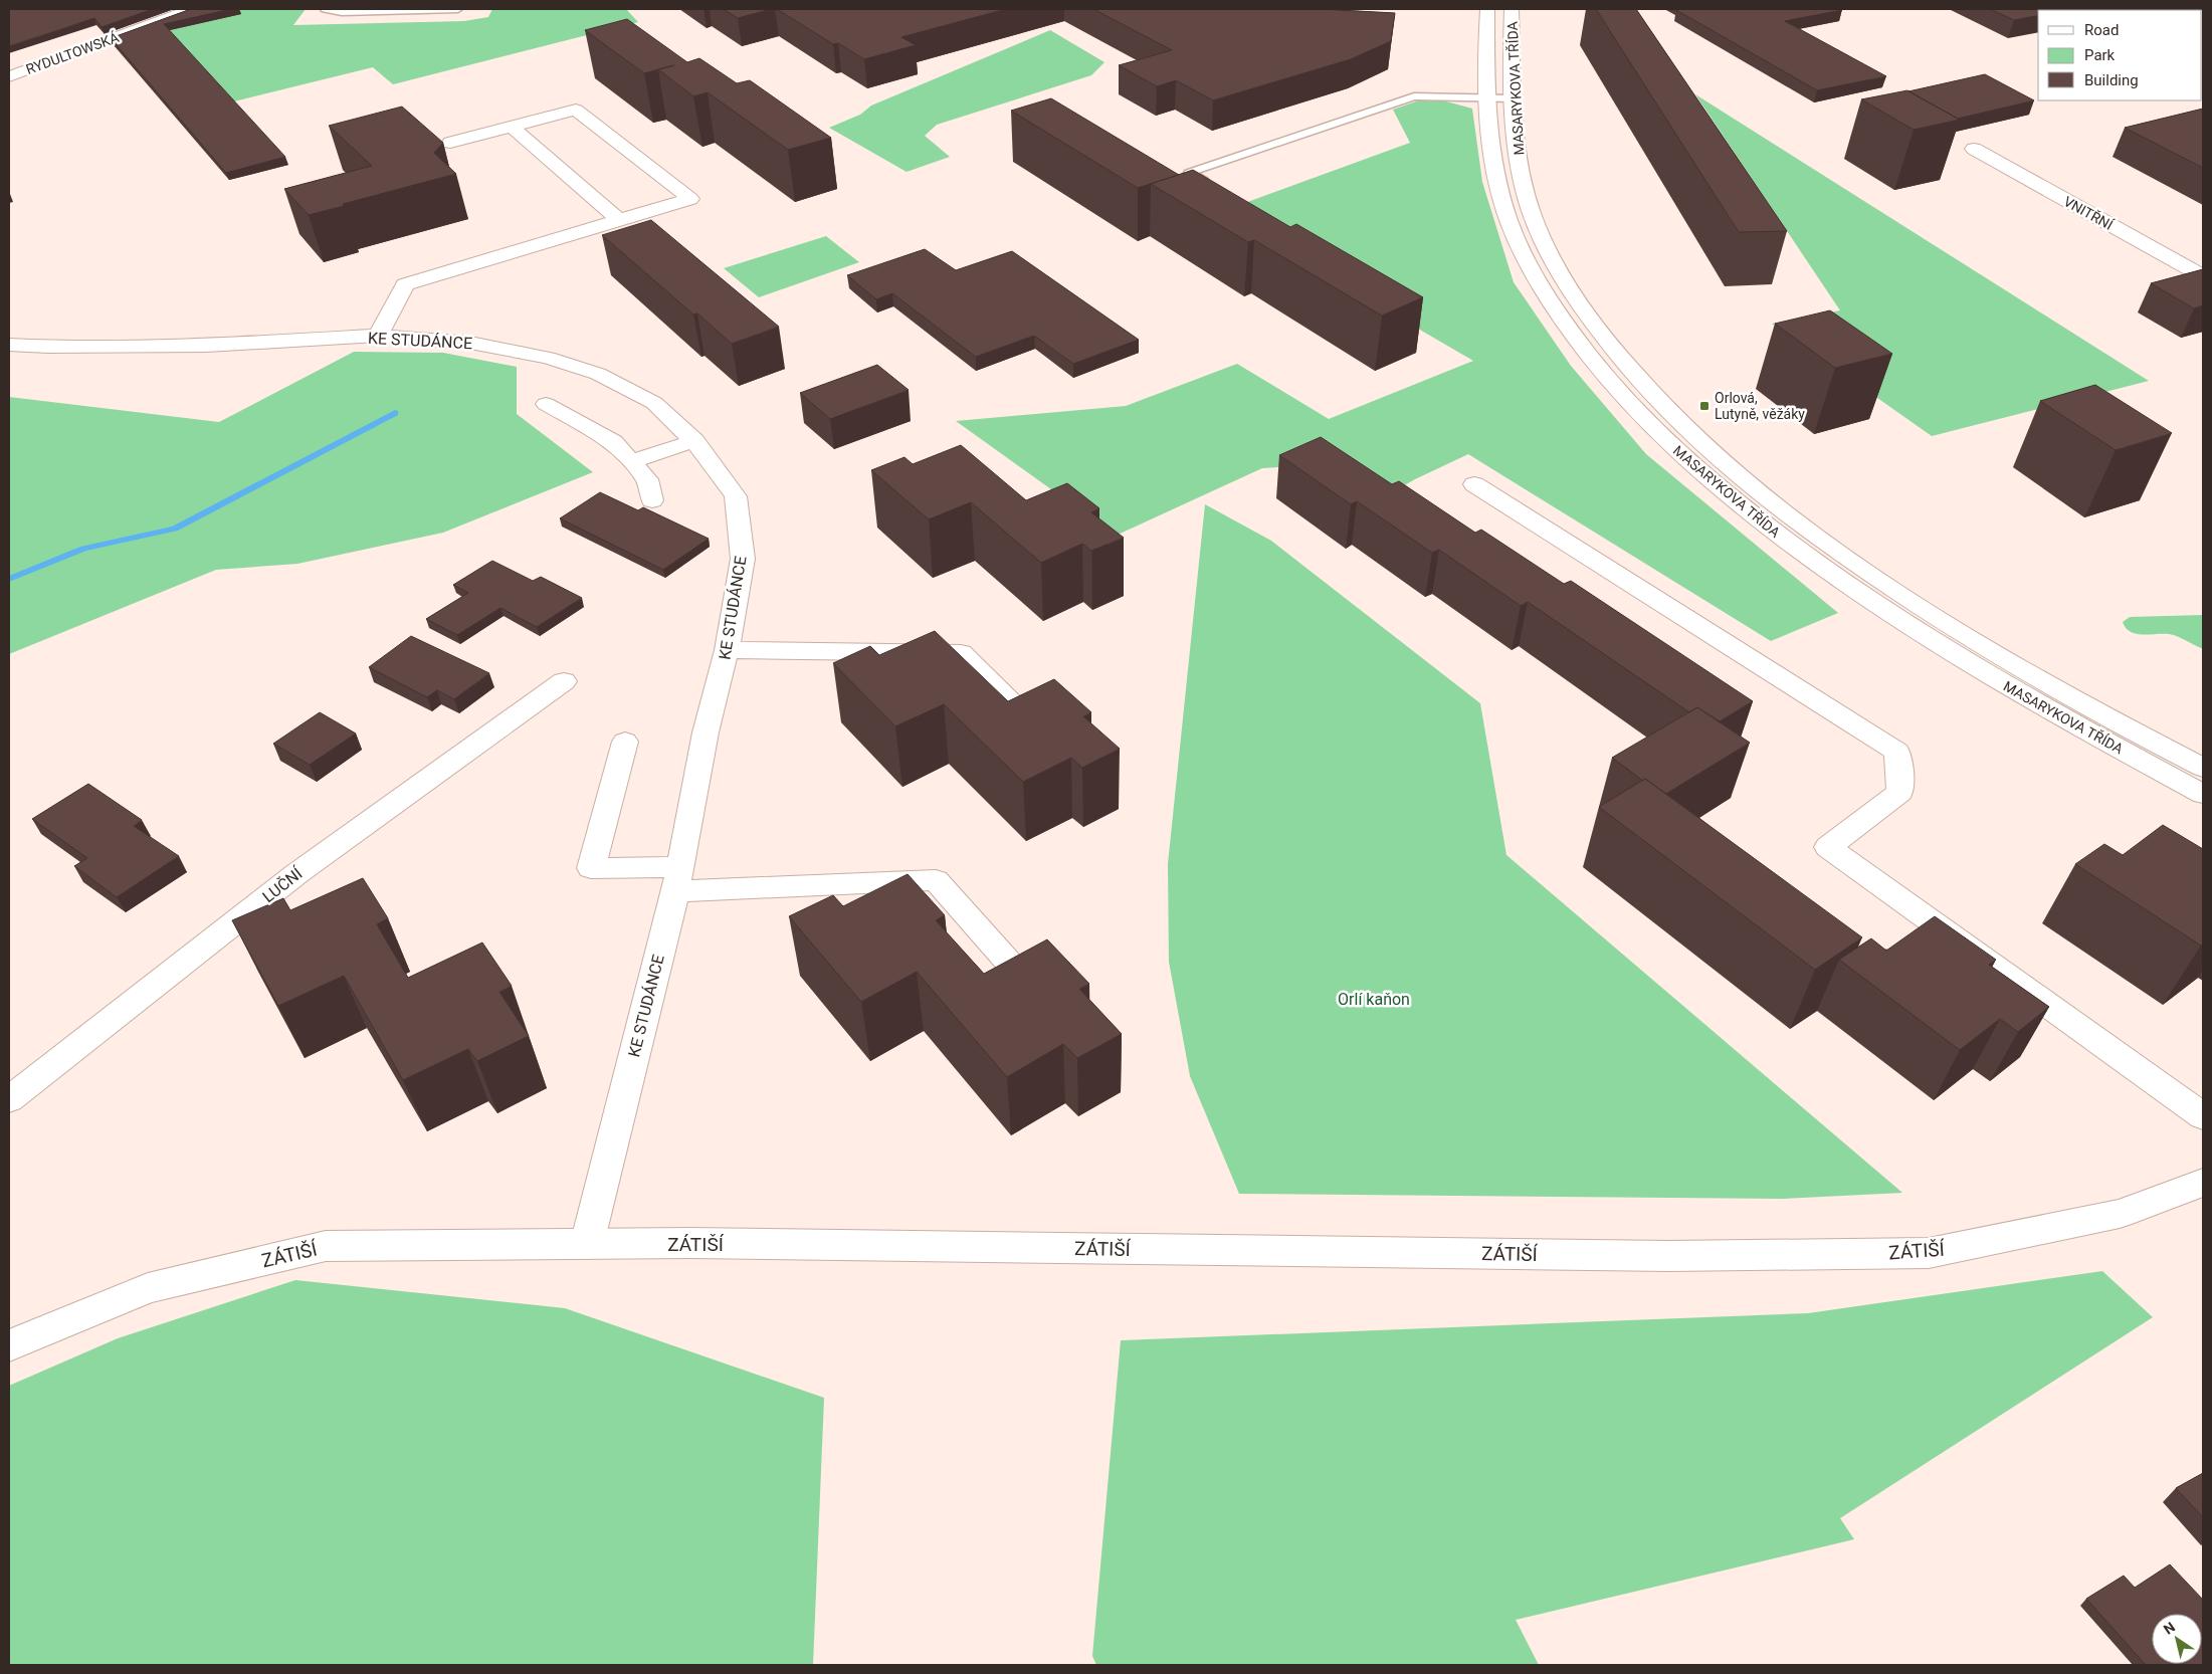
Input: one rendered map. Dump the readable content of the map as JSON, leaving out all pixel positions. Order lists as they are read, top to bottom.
{
  "streets": {
    "street": [
      "RYDULTOWSKÁ",
      "MASARYKOVA TŘÍDA",
      "VNITŘNÍ",
      "KE STUDÁNCE",
      "LUČNÍ",
      "ZÁTIŠÍ"
    ]
  },
  "crossings": [
    ["KE STUDÁNCE", "ZÁTIŠÍ"]
  ],
  "parks": ["Orlí kaňon"],
  "places": {
    "transit": ["Orlová, Lutyně, věžáky"]
  },
  "legend": ["Road", "Park", "Building"],
  "north": "top left"
}
